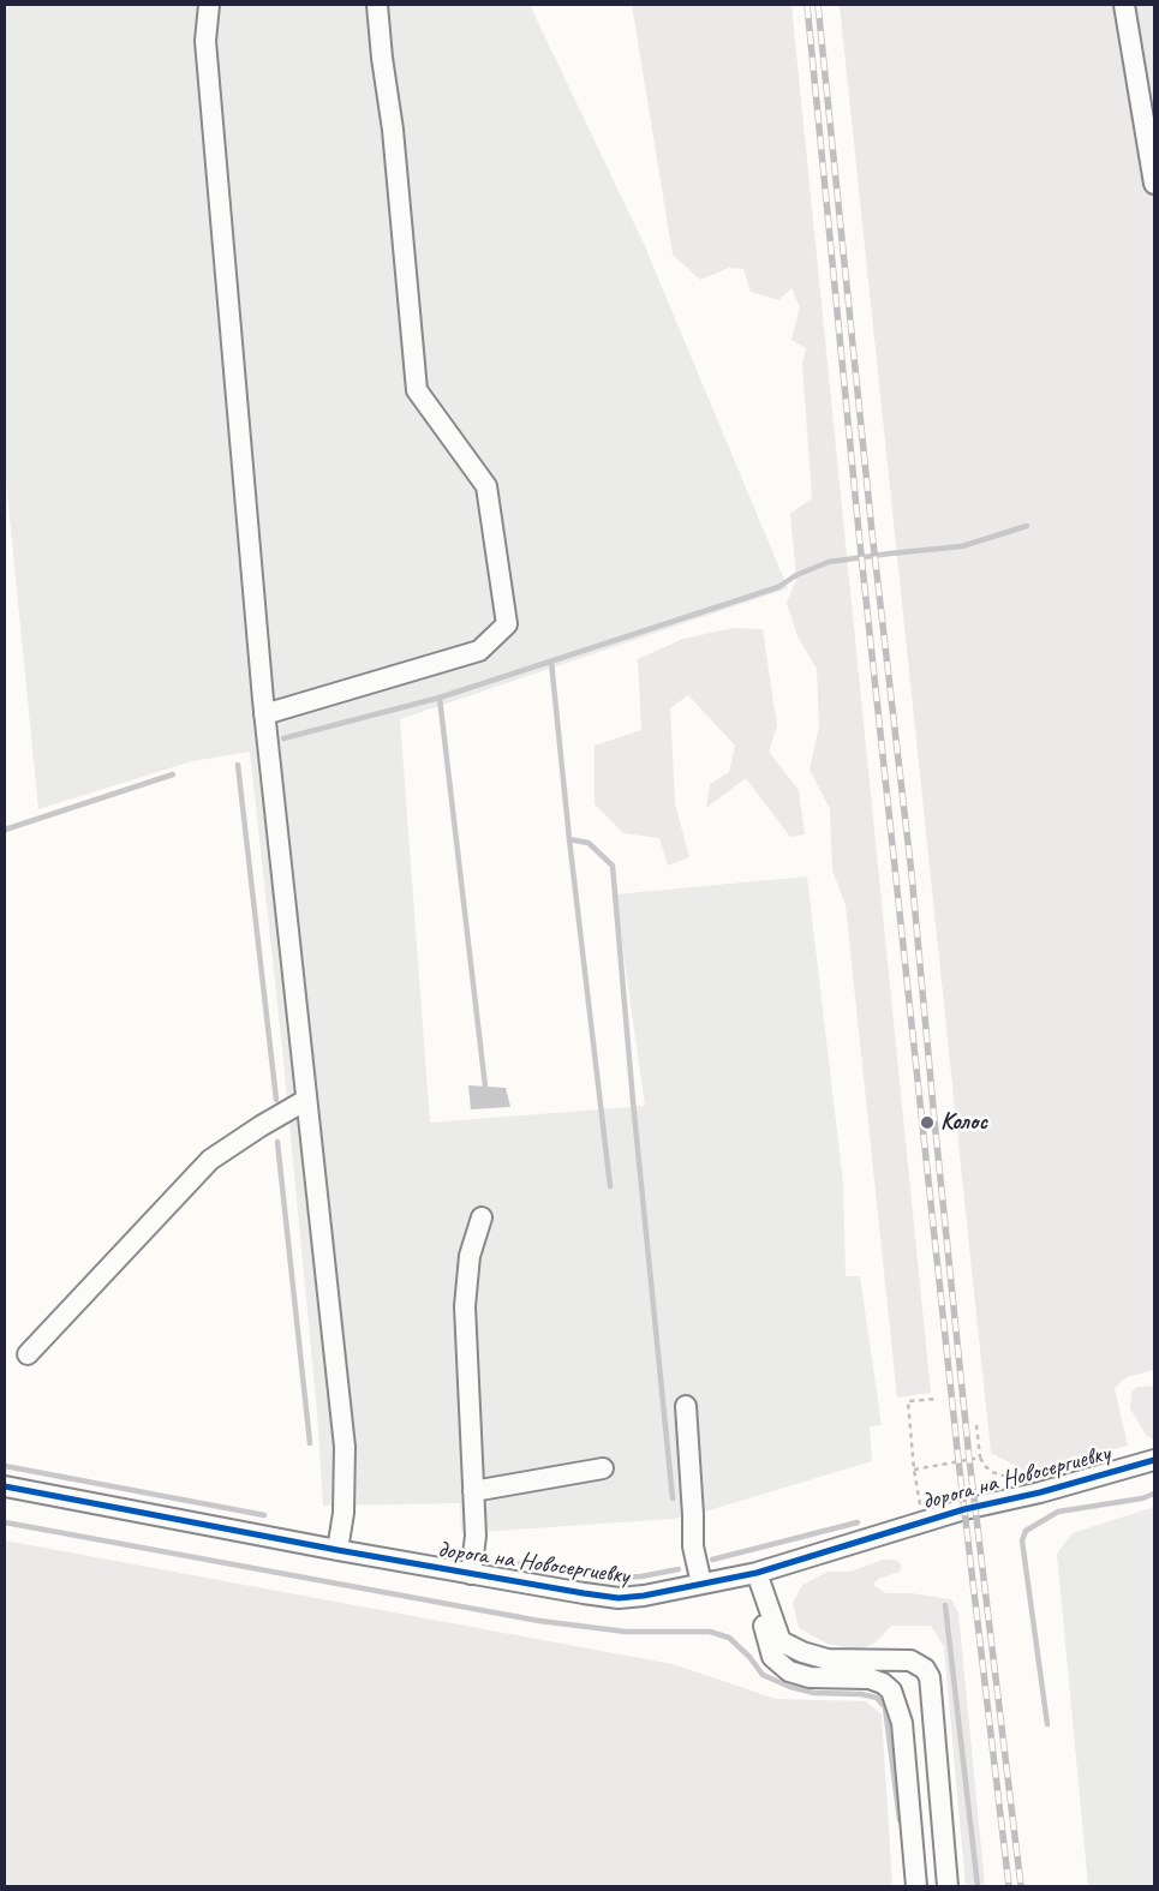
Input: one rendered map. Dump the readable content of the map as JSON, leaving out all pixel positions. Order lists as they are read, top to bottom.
{
  "streets": {
    "street": ["дорога на Новосергиевку"]
  },
  "places": ["Колос"]
}
